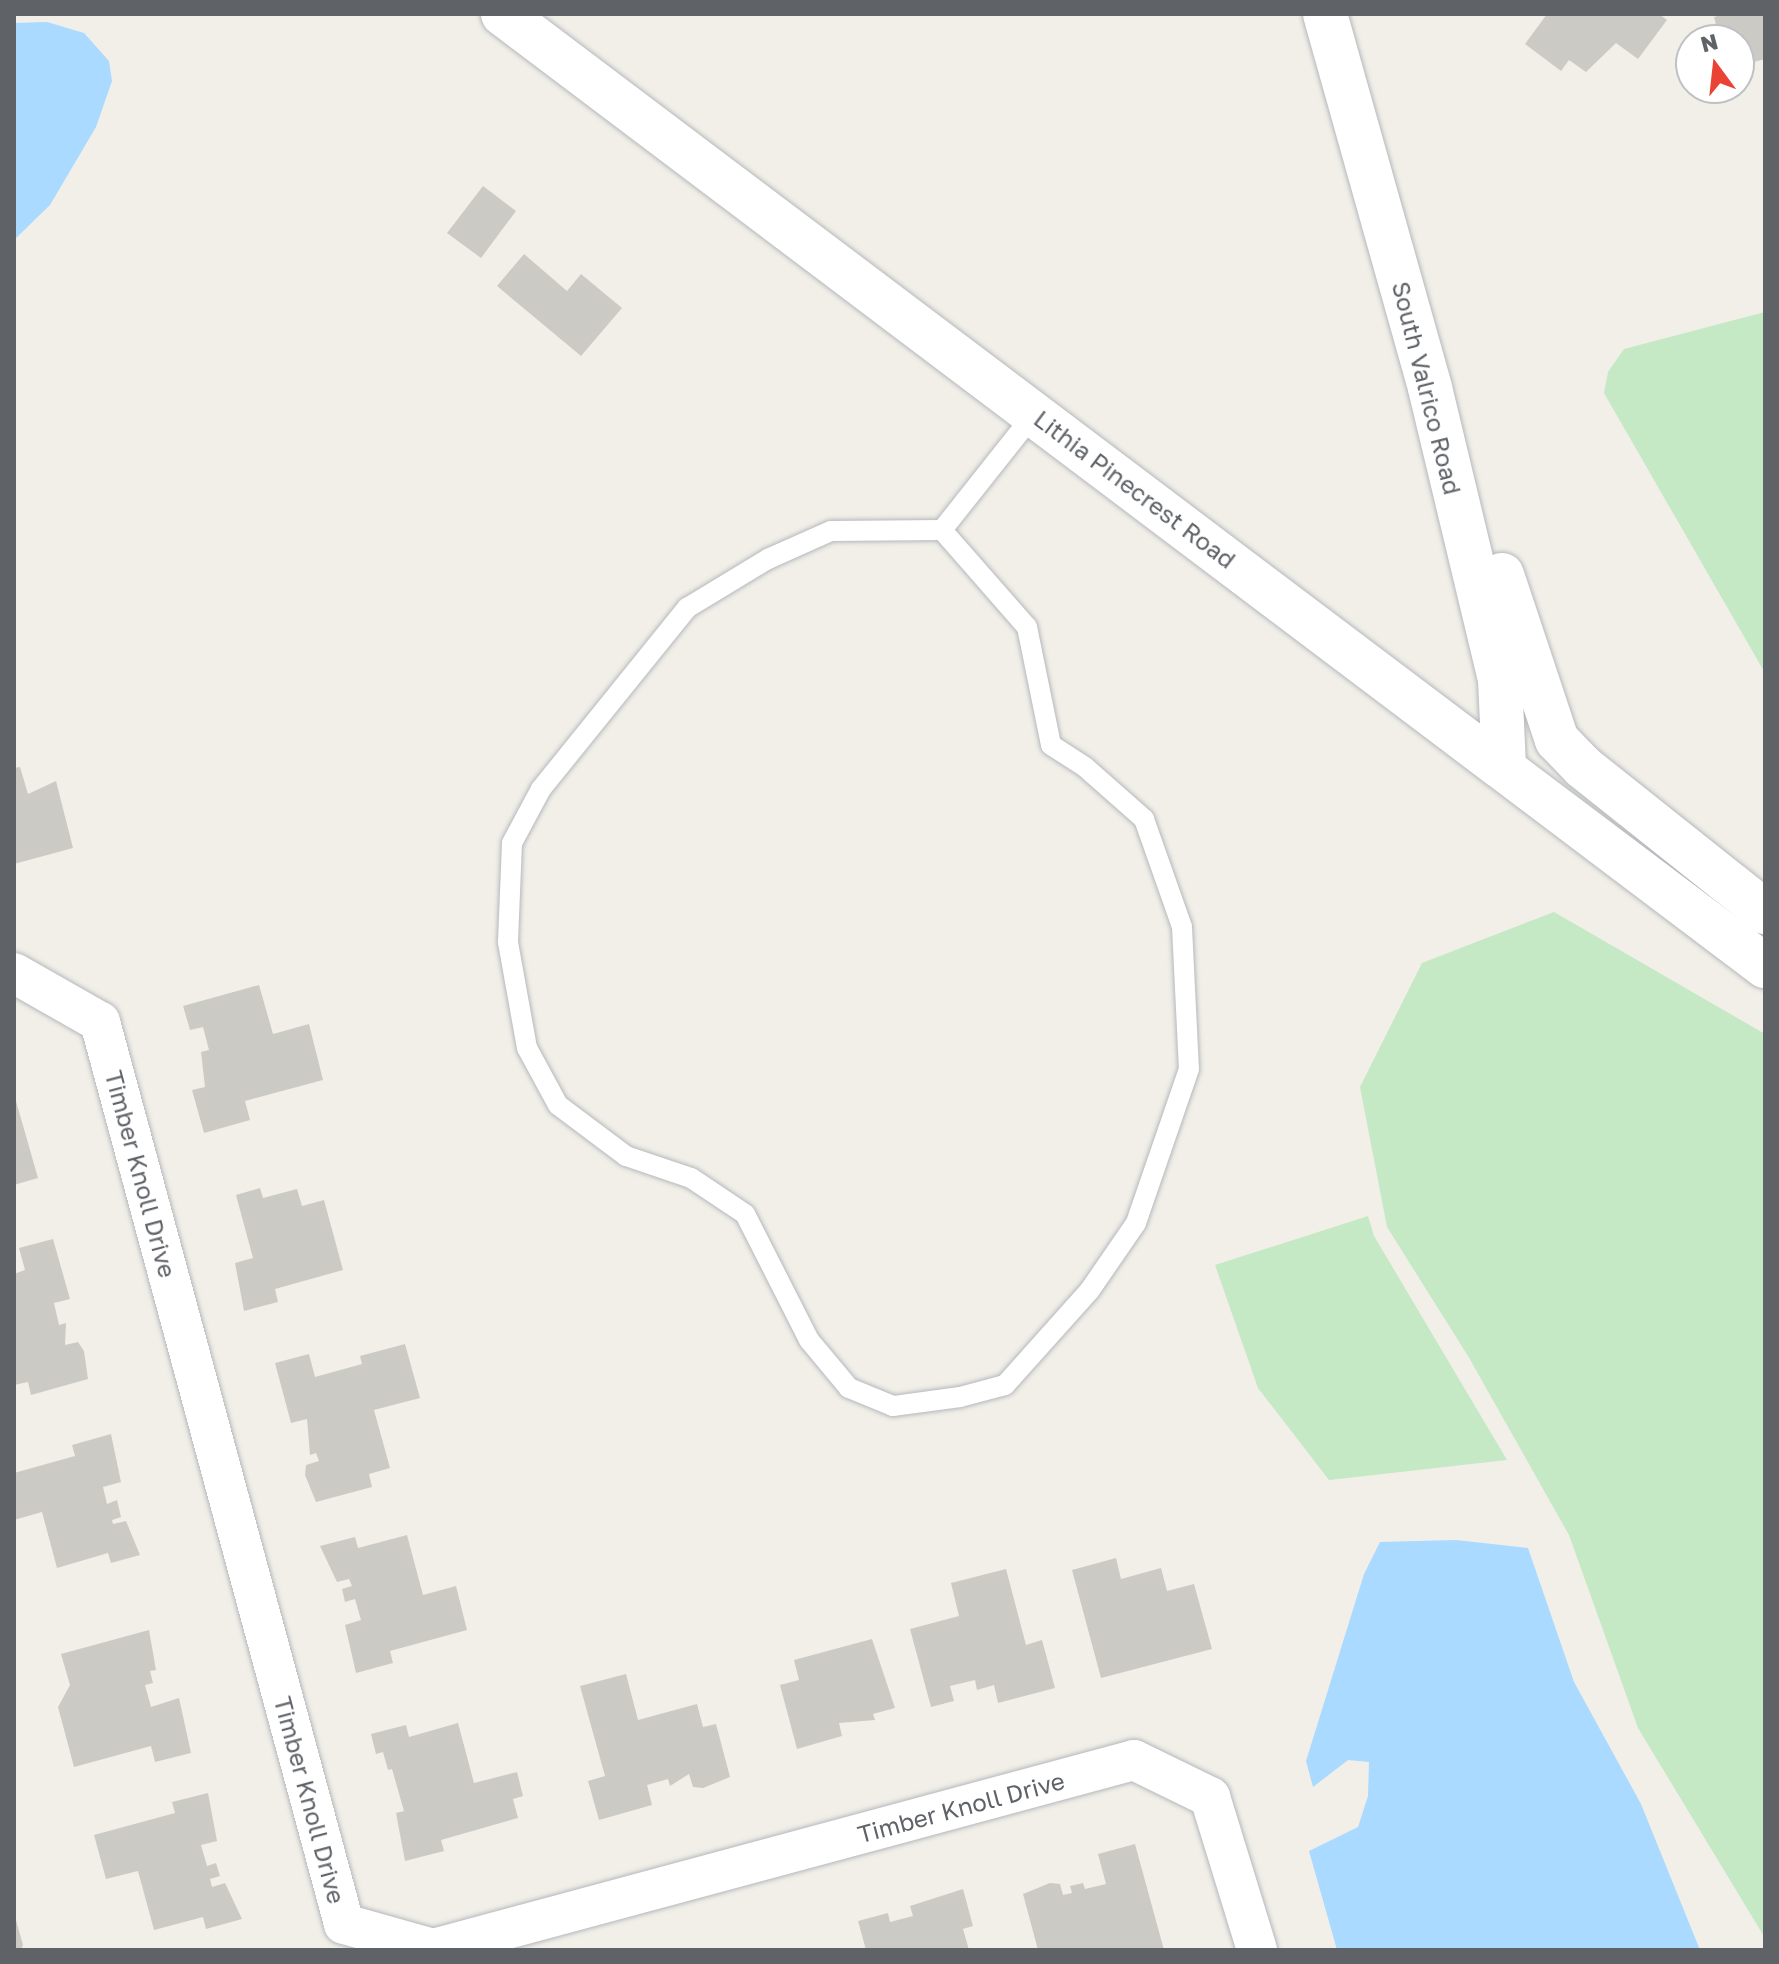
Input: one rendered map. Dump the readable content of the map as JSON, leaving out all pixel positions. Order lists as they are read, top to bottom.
{
  "streets": {
    "main road": ["South Valrico Road", "Lithia Pinecrest Road"],
    "street": ["Timber Knoll Drive"]
  },
  "crossings": [
    ["South Valrico Road", "Lithia Pinecrest Road"]
  ],
  "north": "top"
}
